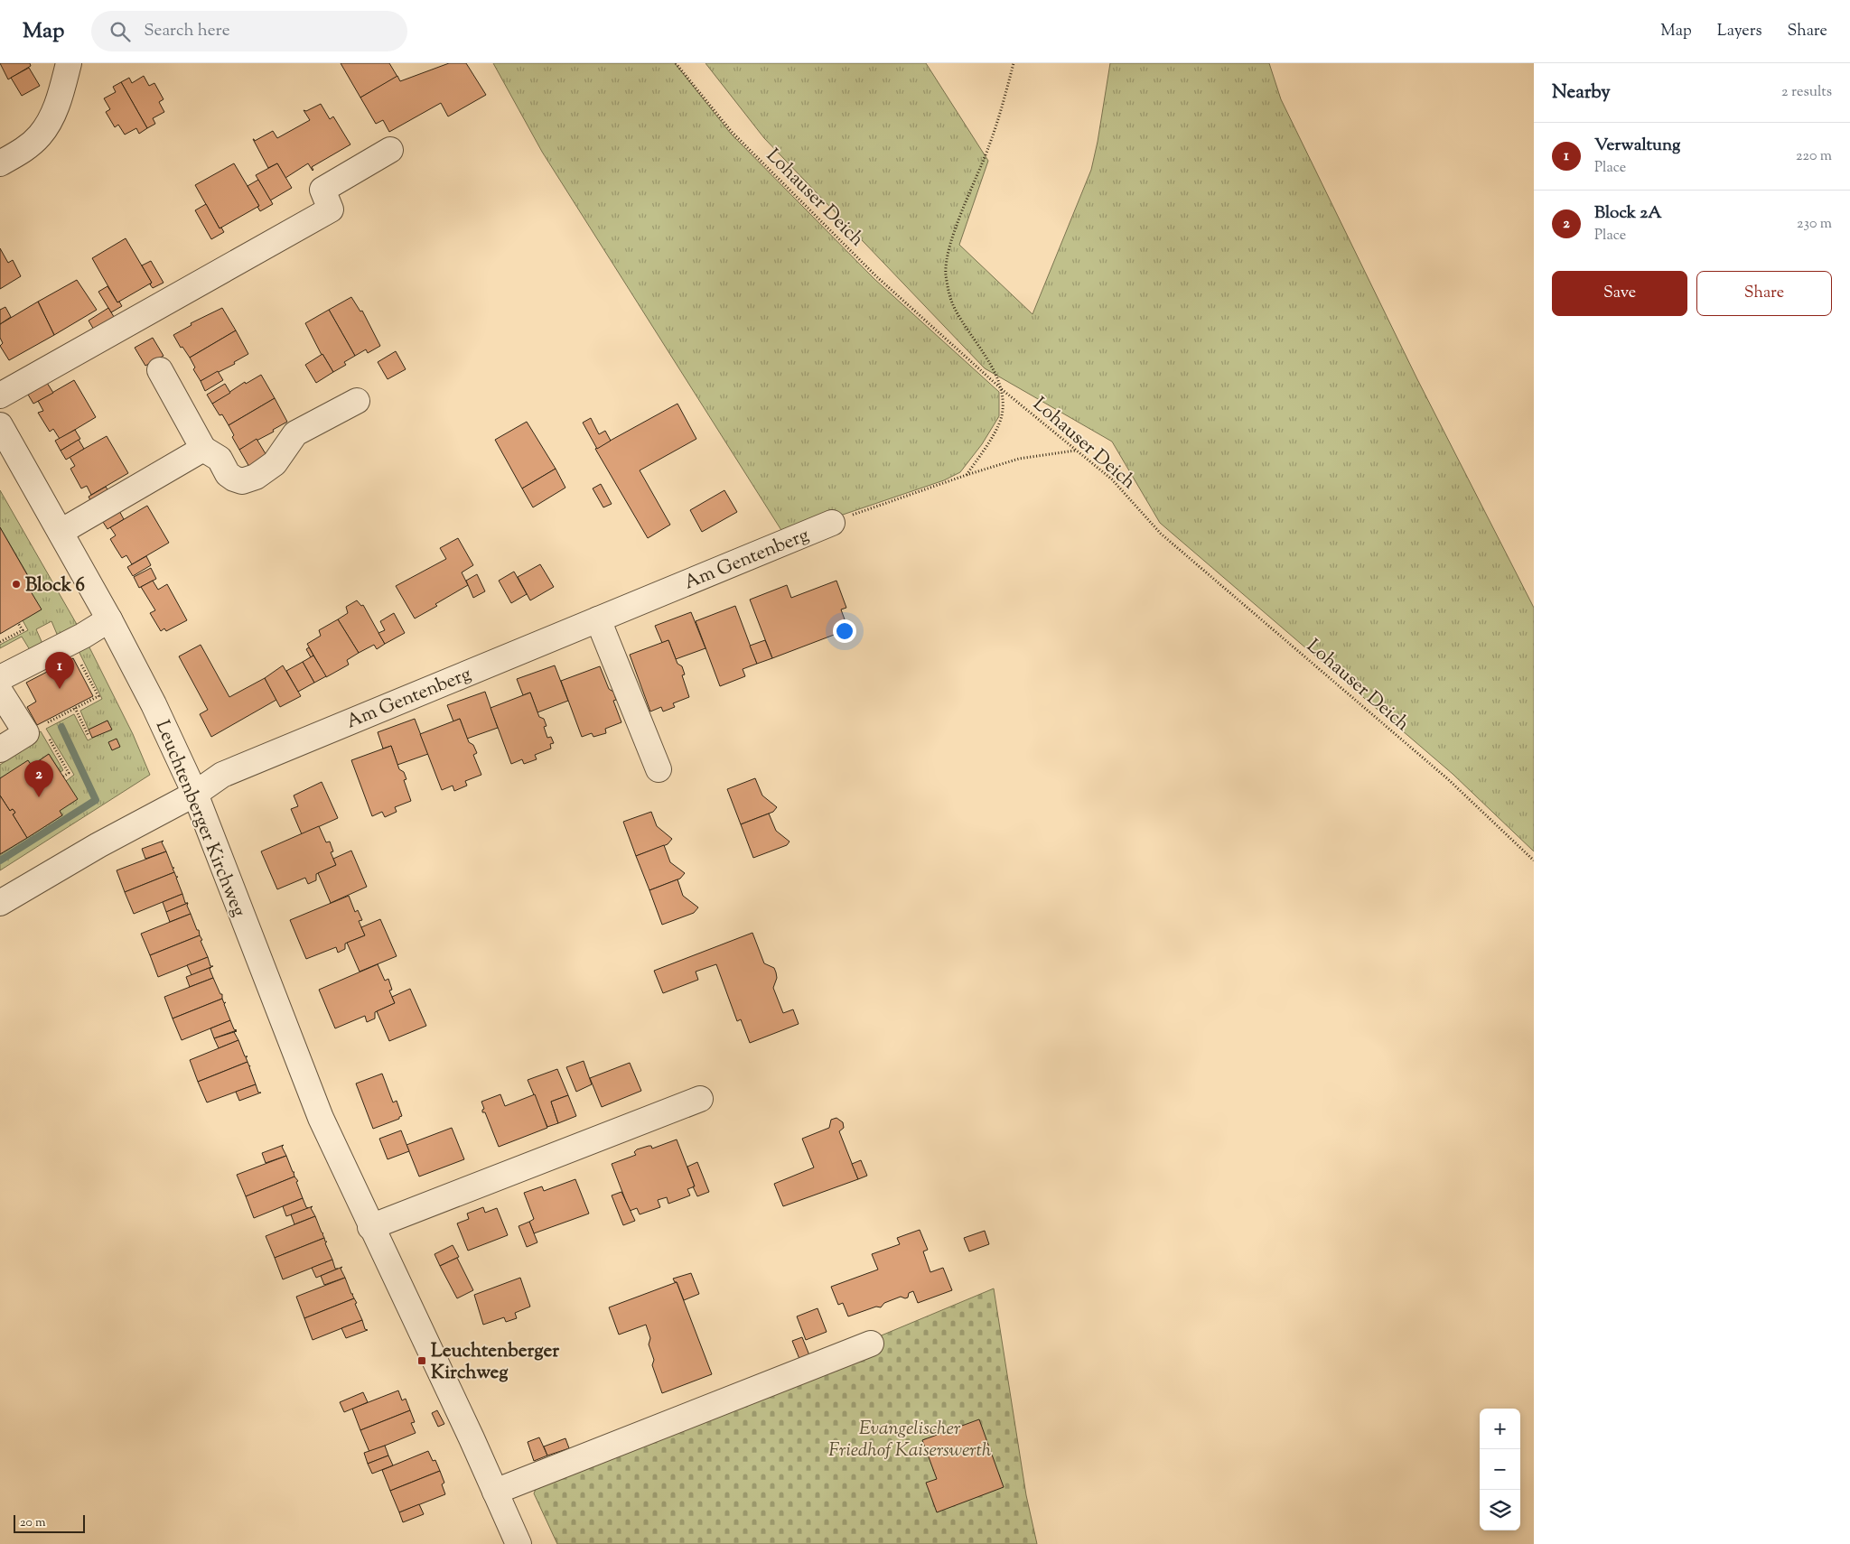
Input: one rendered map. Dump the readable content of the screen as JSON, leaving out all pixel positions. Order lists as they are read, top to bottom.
{
  "streets": {
    "street": ["Am Gentenberg", "Leuchtenberger Kirchweg"],
    "path": ["Lohauser Deich"]
  },
  "crossings": [
    ["Am Gentenberg", "Leuchtenberger Kirchweg"]
  ],
  "parks": ["Evangelischer Friedhof Kaiserswerth"],
  "places": {
    "other": ["Block 6"],
    "transit": ["Leuchtenberger Kirchweg"]
  },
  "scale_bar": "20 m",
  "page": {
    "header": "Map",
    "search": "Search here",
    "nav": ["Map", "Layers", "Share"],
    "heading": ["Nearby", "2 results"],
    "list": [
      {
        "mark": "1",
        "name": "Verwaltung",
        "note": "Place",
        "value": "220 m"
      },
      {
        "mark": "2",
        "name": "Block 2A",
        "note": "Place",
        "value": "230 m"
      }
    ],
    "buttons": ["Save", "Share"],
    "pins": ["1", "2"],
    "map_buttons": ["+", "−"],
    "scale": "20 m"
  }
}
